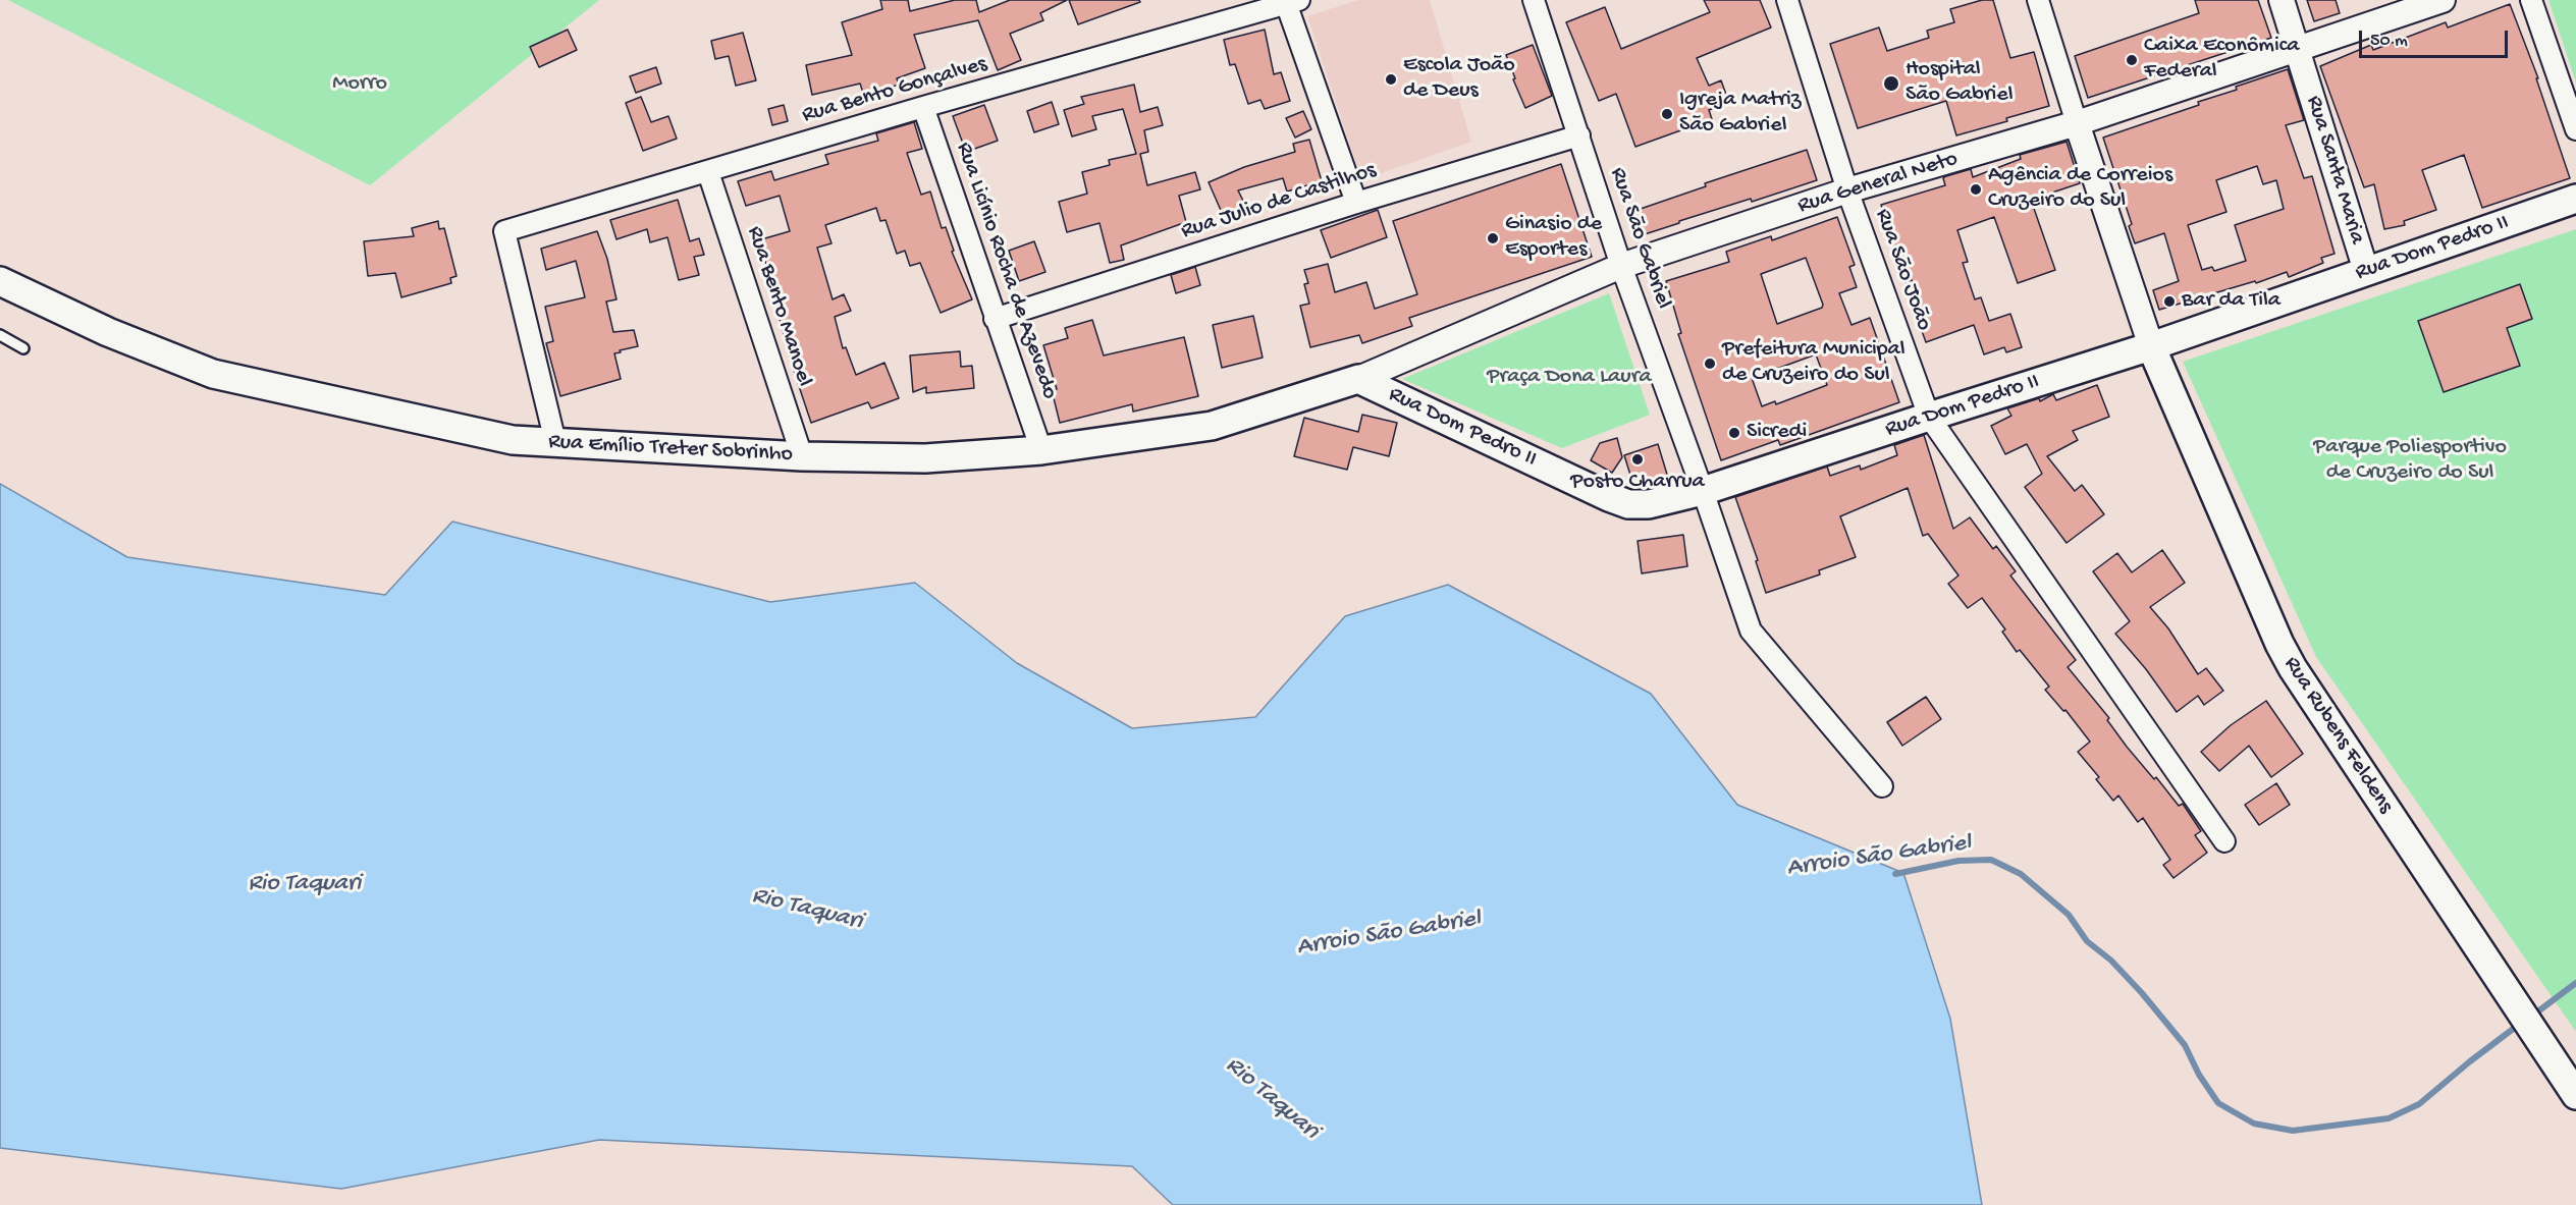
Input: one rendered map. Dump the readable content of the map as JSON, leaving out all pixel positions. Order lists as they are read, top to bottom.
{
  "streets": {
    "main road": ["Rua Dom Pedro II", "Rua Emílio Treter Sobrinho", "Rua Rubens Feldens"],
    "street": [
      "Rua Bento Gonçalves",
      "Rua Santa Maria",
      "Rua General Neto",
      "Rua Julio de Castilhos",
      "Rua São Gabriel",
      "Rua São João",
      "Rua Licínio Rocha de Azevedo",
      "Rua Bento Manoel"
    ]
  },
  "crossings": [
    ["Rua Bento Gonçalves", "Rua Licínio Rocha de Azevedo"],
    ["Rua Bento Gonçalves", "Rua Bento Manoel"],
    ["Rua Bento Gonçalves", "Rua Emílio Treter Sobrinho"],
    ["Rua Santa Maria", "Rua General Neto"],
    ["Rua Santa Maria", "Rua Dom Pedro II"],
    ["Rua General Neto", "Rua São Gabriel"],
    ["Rua General Neto", "Rua Dom Pedro II"],
    ["Rua General Neto", "Rua São João"],
    ["Rua General Neto", "Rua Emílio Treter Sobrinho"],
    ["Rua Julio de Castilhos", "Rua São Gabriel"],
    ["Rua Julio de Castilhos", "Rua Licínio Rocha de Azevedo"],
    ["Rua São Gabriel", "Rua Dom Pedro II"],
    ["Rua Dom Pedro II", "Rua São João"],
    ["Rua Dom Pedro II", "Rua Emílio Treter Sobrinho"],
    ["Rua Dom Pedro II", "Rua Rubens Feldens"],
    ["Rua Licínio Rocha de Azevedo", "Rua Emílio Treter Sobrinho"],
    ["Rua Bento Manoel", "Rua Emílio Treter Sobrinho"]
  ],
  "water": ["Arroio São Gabriel", "Rio Taquari"],
  "parks": ["Morro", "Praça Dona Laura", "Parque Poliesportivo de Cruzeiro do Sul"],
  "places": [
    "Caixa Econômica Federal",
    "Escola João de Deus",
    "Hospital São Gabriel",
    "Igreja Matriz São Gabriel",
    "Agência de Correios Cruzeiro do Sul",
    "Ginasio de Esportes",
    "Bar da Tila",
    "Prefeitura Municipal de Cruzeiro do Sul",
    "Sicredi",
    "Posto Charrua"
  ],
  "scale_bar": "50 m"
}
